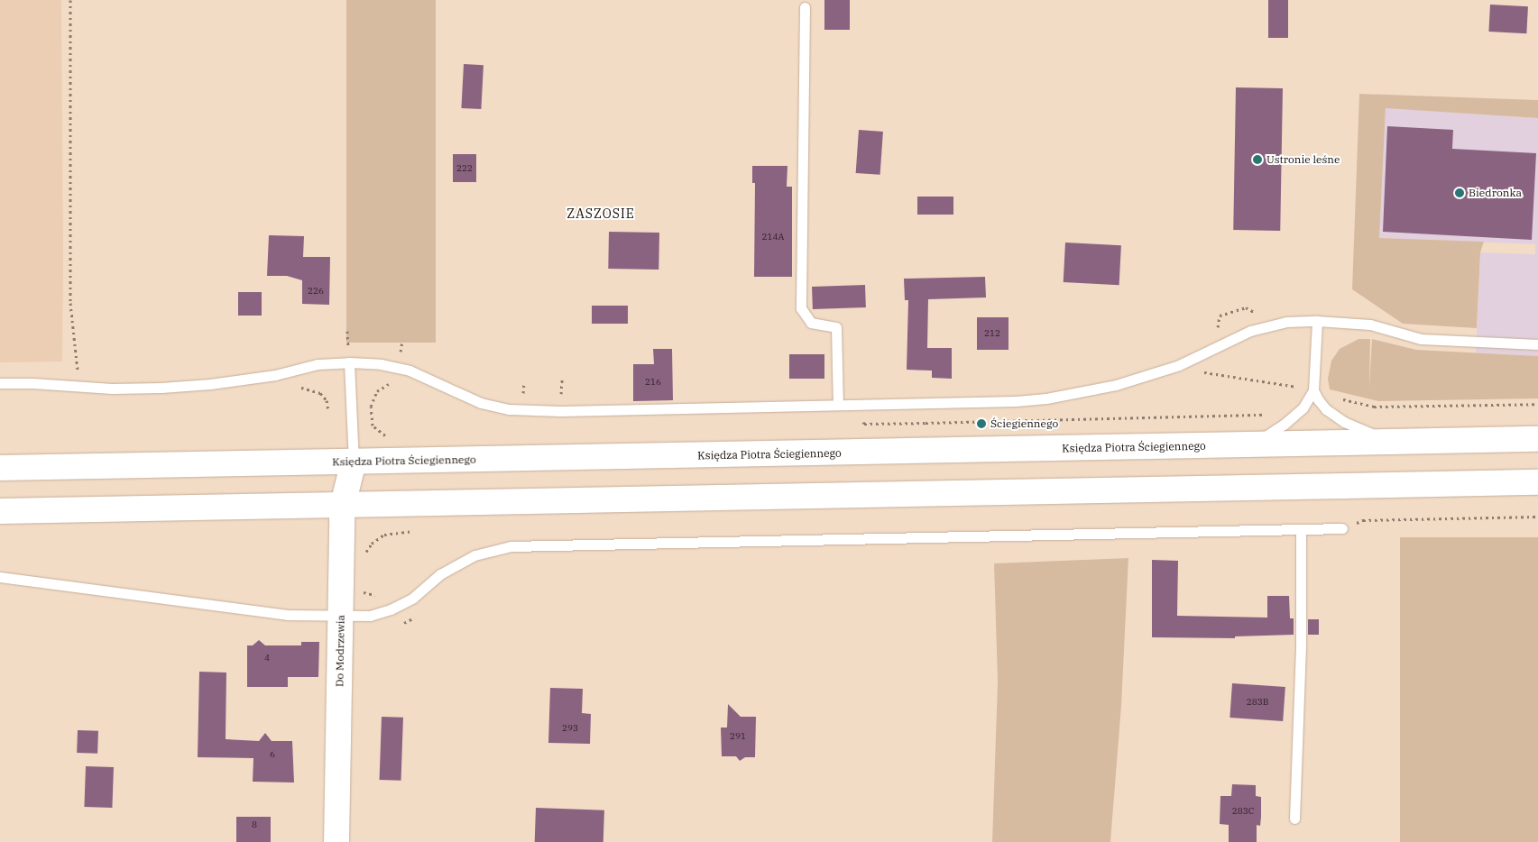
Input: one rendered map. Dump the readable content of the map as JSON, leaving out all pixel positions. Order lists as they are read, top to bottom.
{
  "streets": {
    "main road": ["Księdza Piotra Ściegiennego", "Do Modrzewia"]
  },
  "crossings": [
    ["Księdza Piotra Ściegiennego", "Do Modrzewia"]
  ],
  "districts": ["ZASZOSIE"],
  "places": ["Ustronie leśne", "Biedronka", "Ściegiennego"],
  "house_numbers": [
    "222",
    "214A",
    "226",
    "212",
    "216",
    "4",
    "283B",
    "293",
    "291",
    "6",
    "283C",
    "8"
  ]
}
